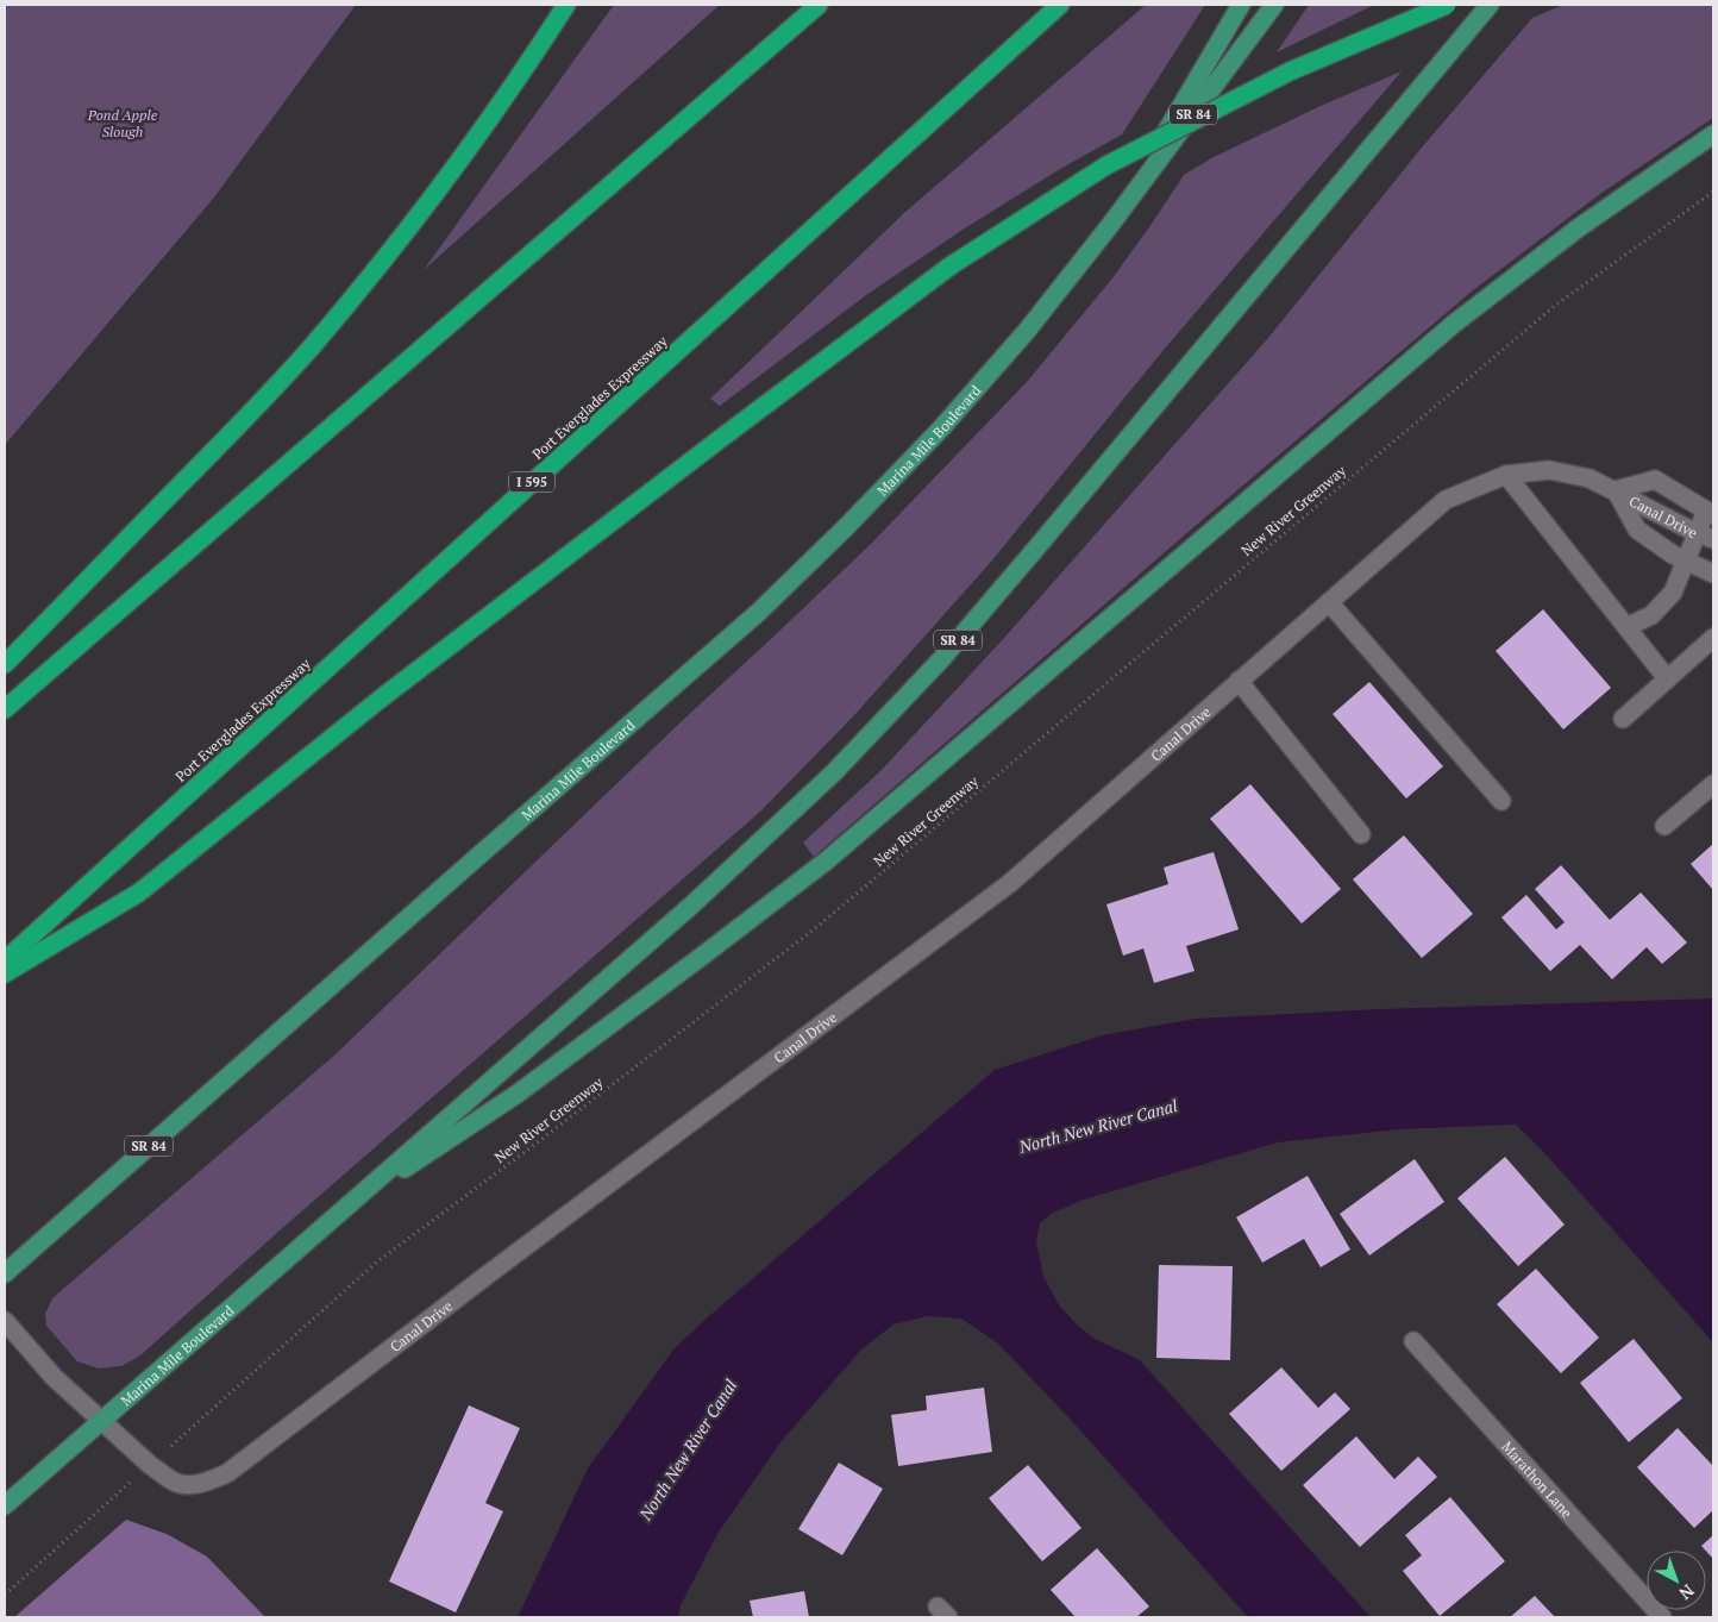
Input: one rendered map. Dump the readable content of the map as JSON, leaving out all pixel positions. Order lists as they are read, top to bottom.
{
  "streets": {
    "highway": ["Port Everglades Expressway", "I 595"],
    "main road": ["SR 84", "Marina Mile Boulevard"],
    "street": ["Canal Drive", "Marathon Lane"],
    "path": ["New River Greenway"]
  },
  "crossings": [
    ["SR 84", "Marina Mile Boulevard"],
    ["Marina Mile Boulevard", "Canal Drive"],
    ["New River Greenway", "Canal Drive"]
  ],
  "water": ["North New River Canal"],
  "parks": ["Pond Apple Slough"],
  "north": "bottom right"
}
